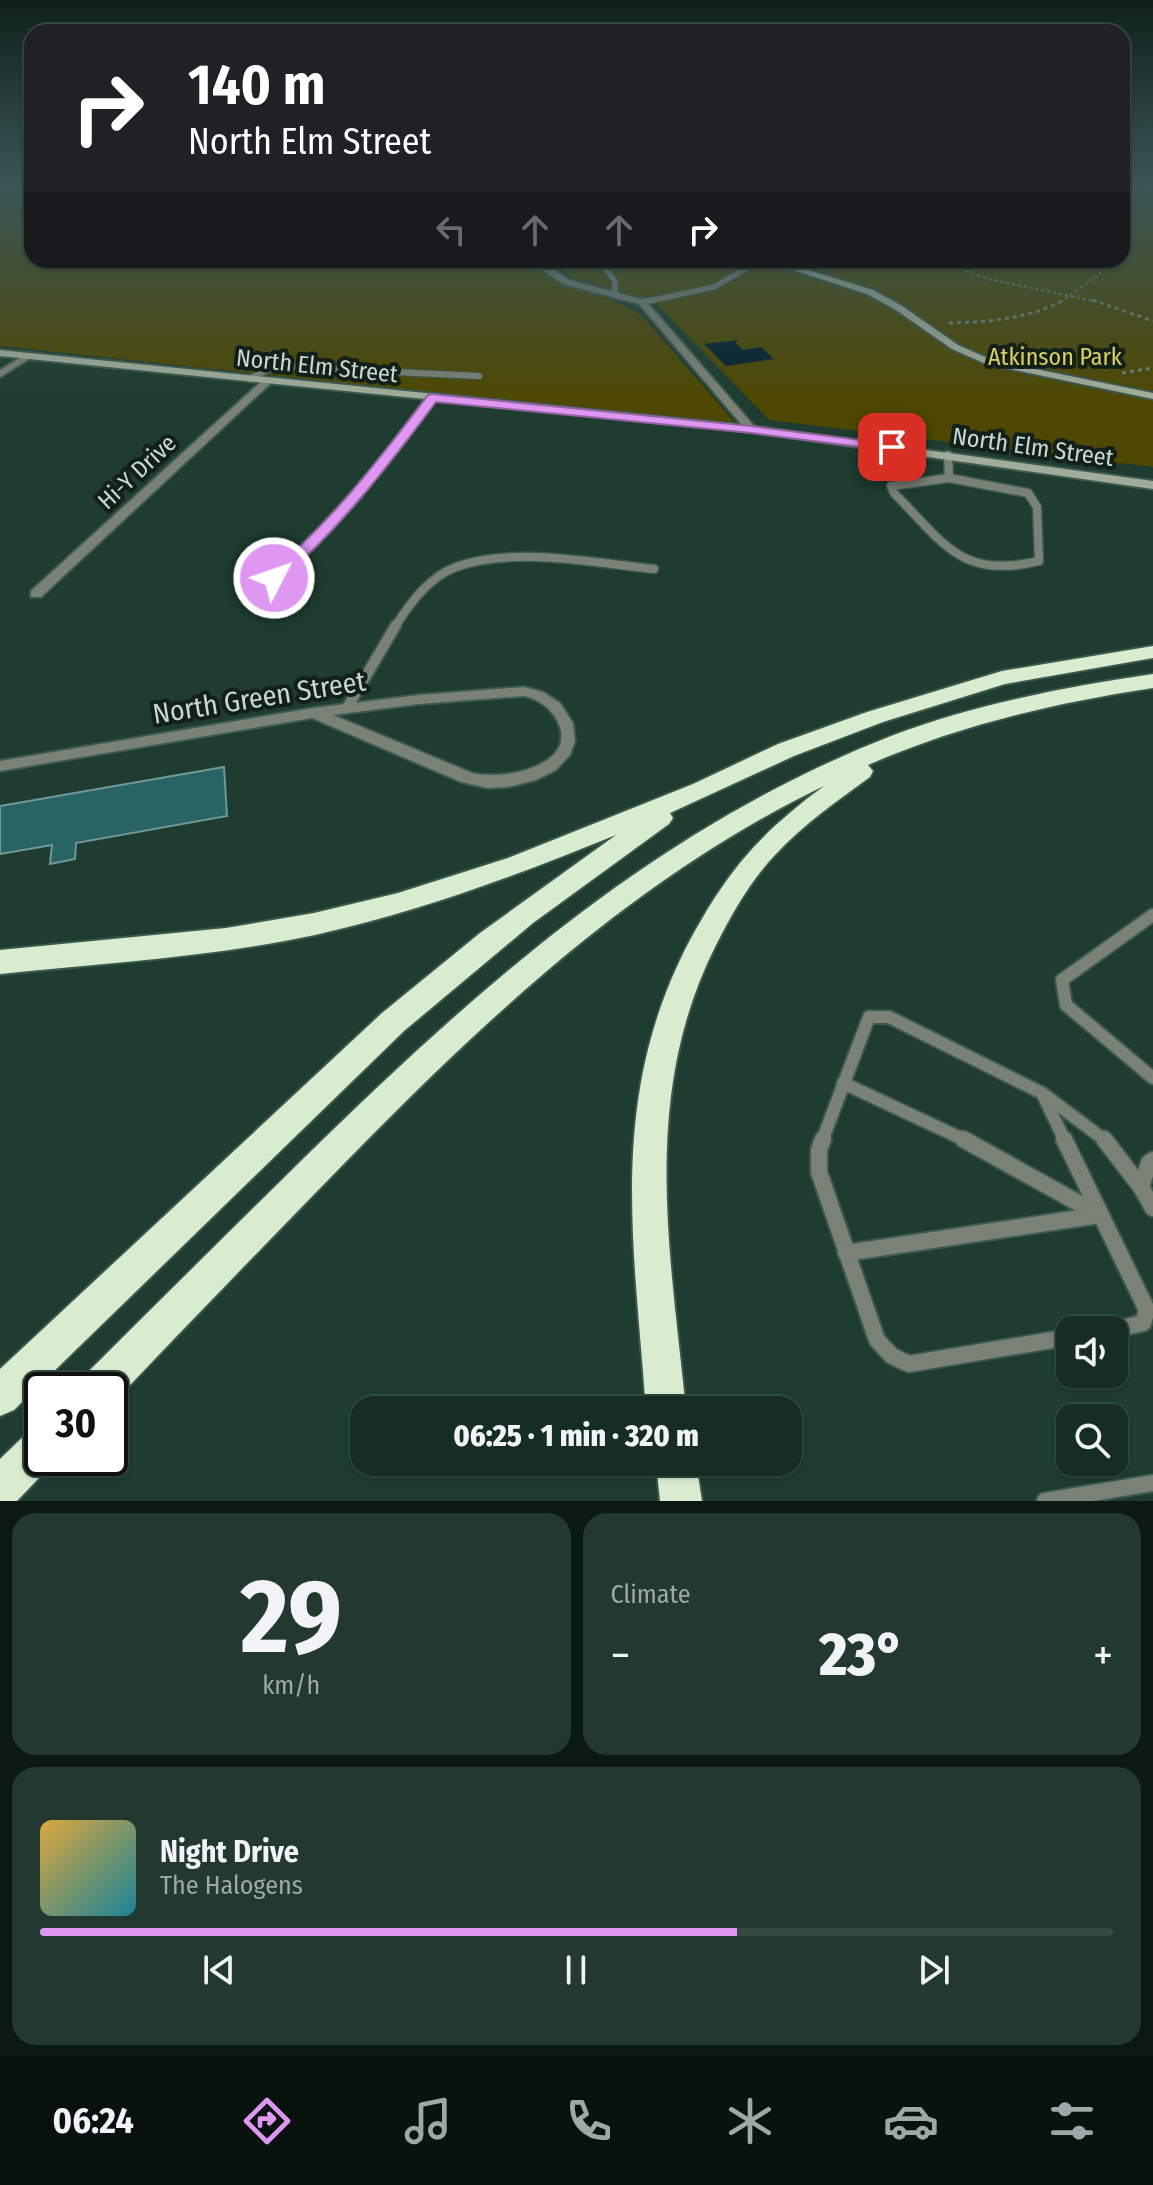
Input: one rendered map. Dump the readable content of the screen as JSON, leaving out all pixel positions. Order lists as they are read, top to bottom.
{
  "streets": {
    "street": ["North Elm Street", "Hi-Y Drive", "North Green Street"]
  },
  "crossings": [
    ["North Elm Street", "Hi-Y Drive"]
  ],
  "parks": ["Atkinson Park"],
  "page": {
    "turn": ["140 m", "North Elm Street"],
    "limit": "30",
    "trip": "06:25 · 1 min · 320 m",
    "tile": [
      ["29", "km/h"],
      "Climate"
    ],
    "heat": ["−", "23°", "+"],
    "song": ["Night Drive", "The Halogens"],
    "tabs": "06:24"
  }
}
